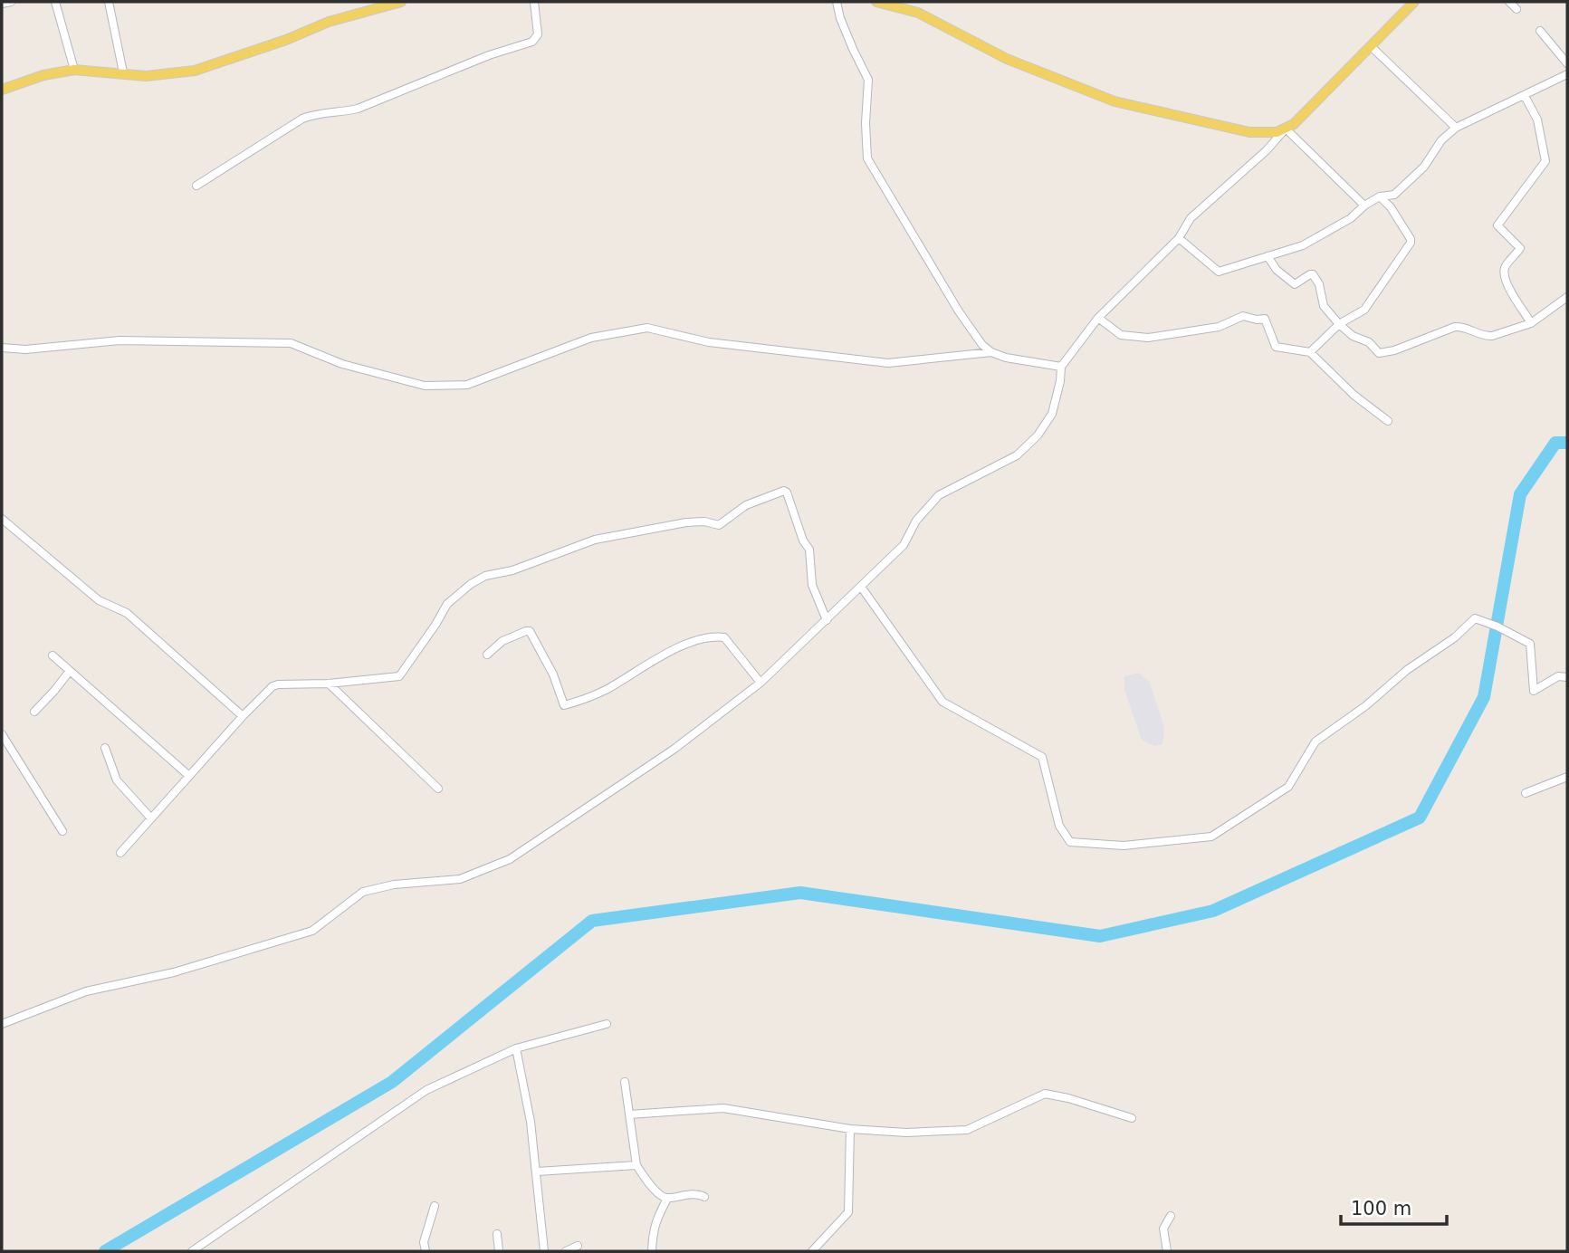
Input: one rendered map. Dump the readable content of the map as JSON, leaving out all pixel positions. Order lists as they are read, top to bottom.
{
  "scale_bar": "100 m"
}
